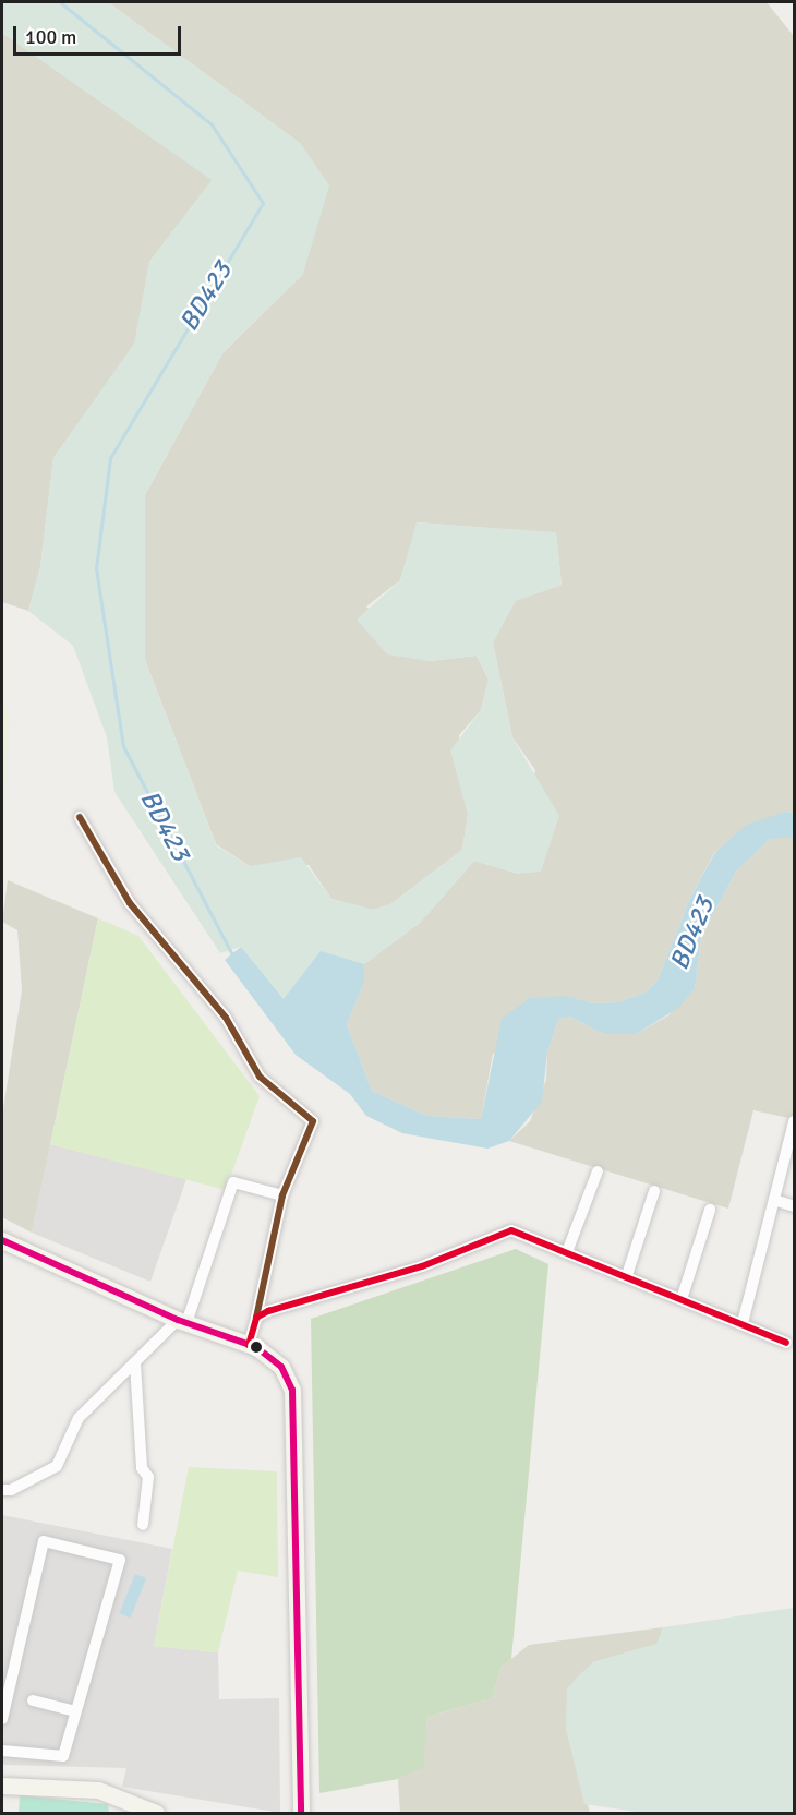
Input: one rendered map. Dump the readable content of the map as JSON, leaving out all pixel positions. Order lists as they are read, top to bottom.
{
  "water": ["BD423"],
  "scale_bar": "100 m"
}
